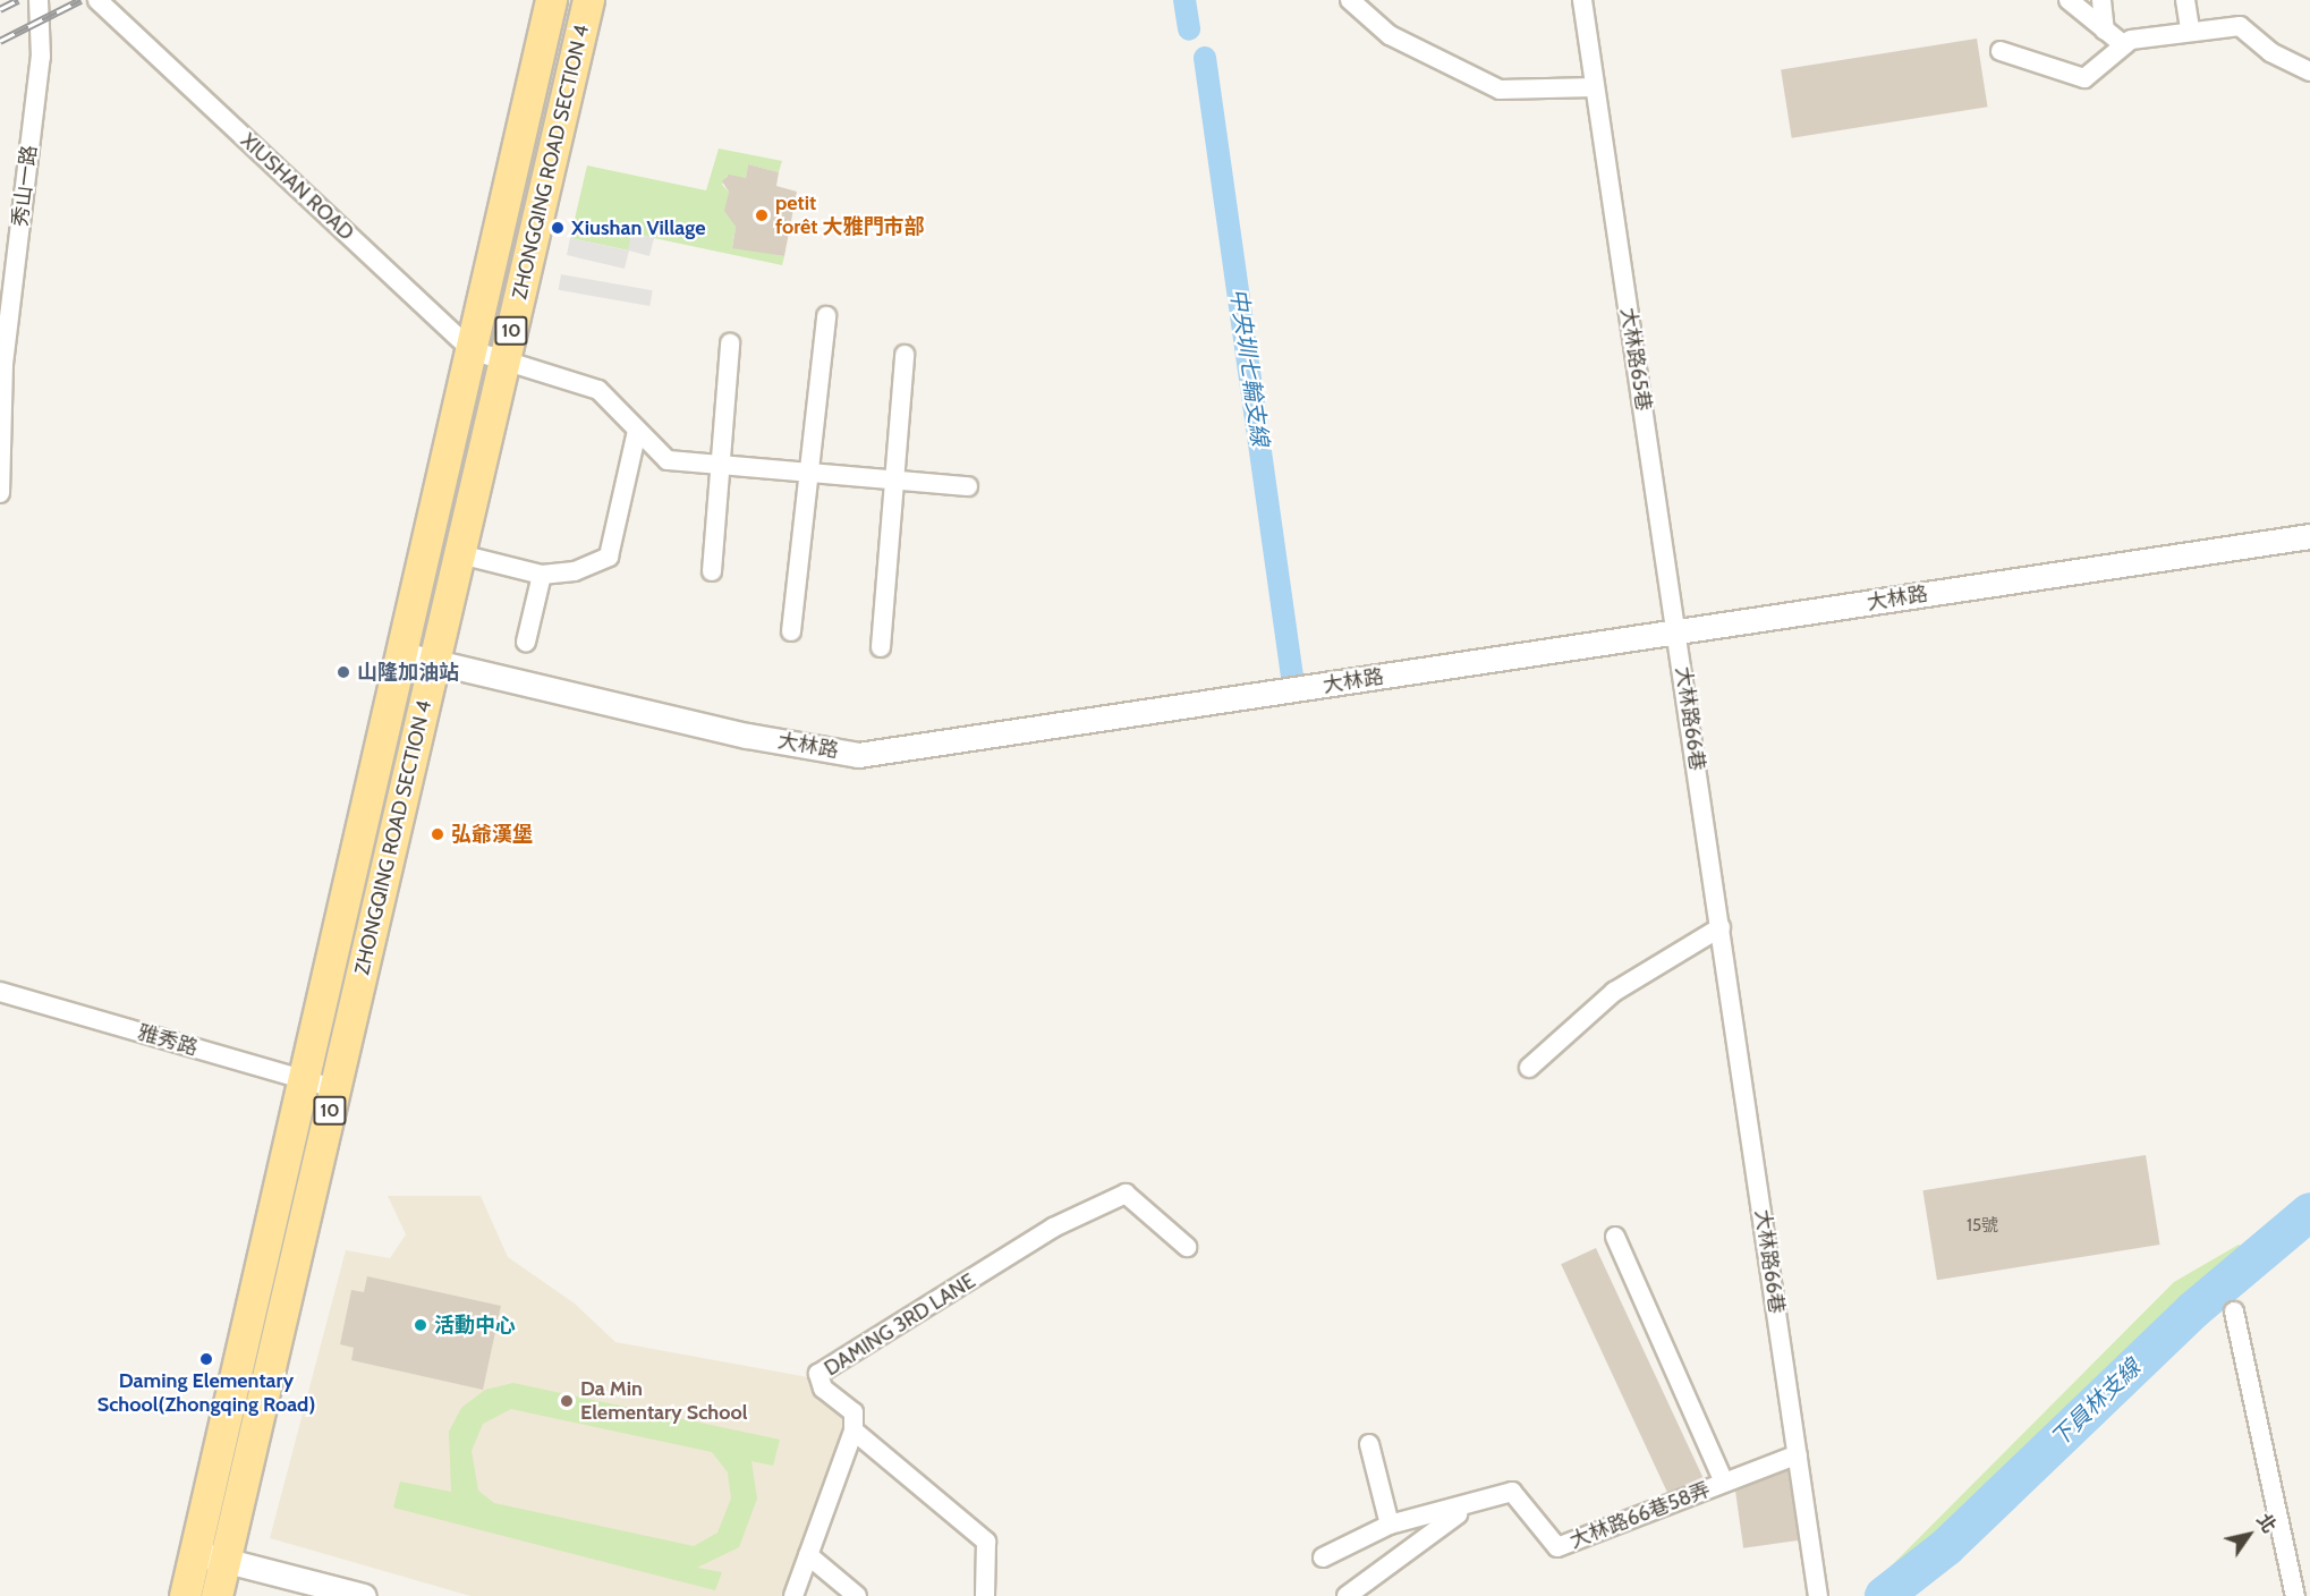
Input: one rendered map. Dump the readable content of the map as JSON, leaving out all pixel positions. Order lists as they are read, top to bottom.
{
  "streets": {
    "main road": ["ZHONGQING ROAD SECTION 4", "10"],
    "street": [
      "秀山一路",
      "XIUSHAN ROAD",
      "大林路65巷",
      "大林路",
      "大林路66巷",
      "雅秀路",
      "DAMING 3RD LANE",
      "大林路66巷58弄"
    ]
  },
  "crossings": [
    ["ZHONGQING ROAD SECTION 4", "XIUSHAN ROAD"],
    ["ZHONGQING ROAD SECTION 4", "大林路"],
    ["ZHONGQING ROAD SECTION 4", "雅秀路"],
    ["大林路65巷", "大林路"],
    ["大林路65巷", "大林路66巷"],
    ["大林路", "大林路66巷"],
    ["大林路66巷", "大林路66巷58弄"]
  ],
  "water": ["中央圳七輪支線", "下員林支線"],
  "places": [
    "petit forêt 大雅門市部",
    "Xiushan Village",
    "山隆加油站",
    "弘爺漢堡",
    "活動中心",
    "Daming Elementary School(Zhongqing Road)",
    "Da Min Elementary School"
  ],
  "house_numbers": ["15號"],
  "north": "top right"
}
